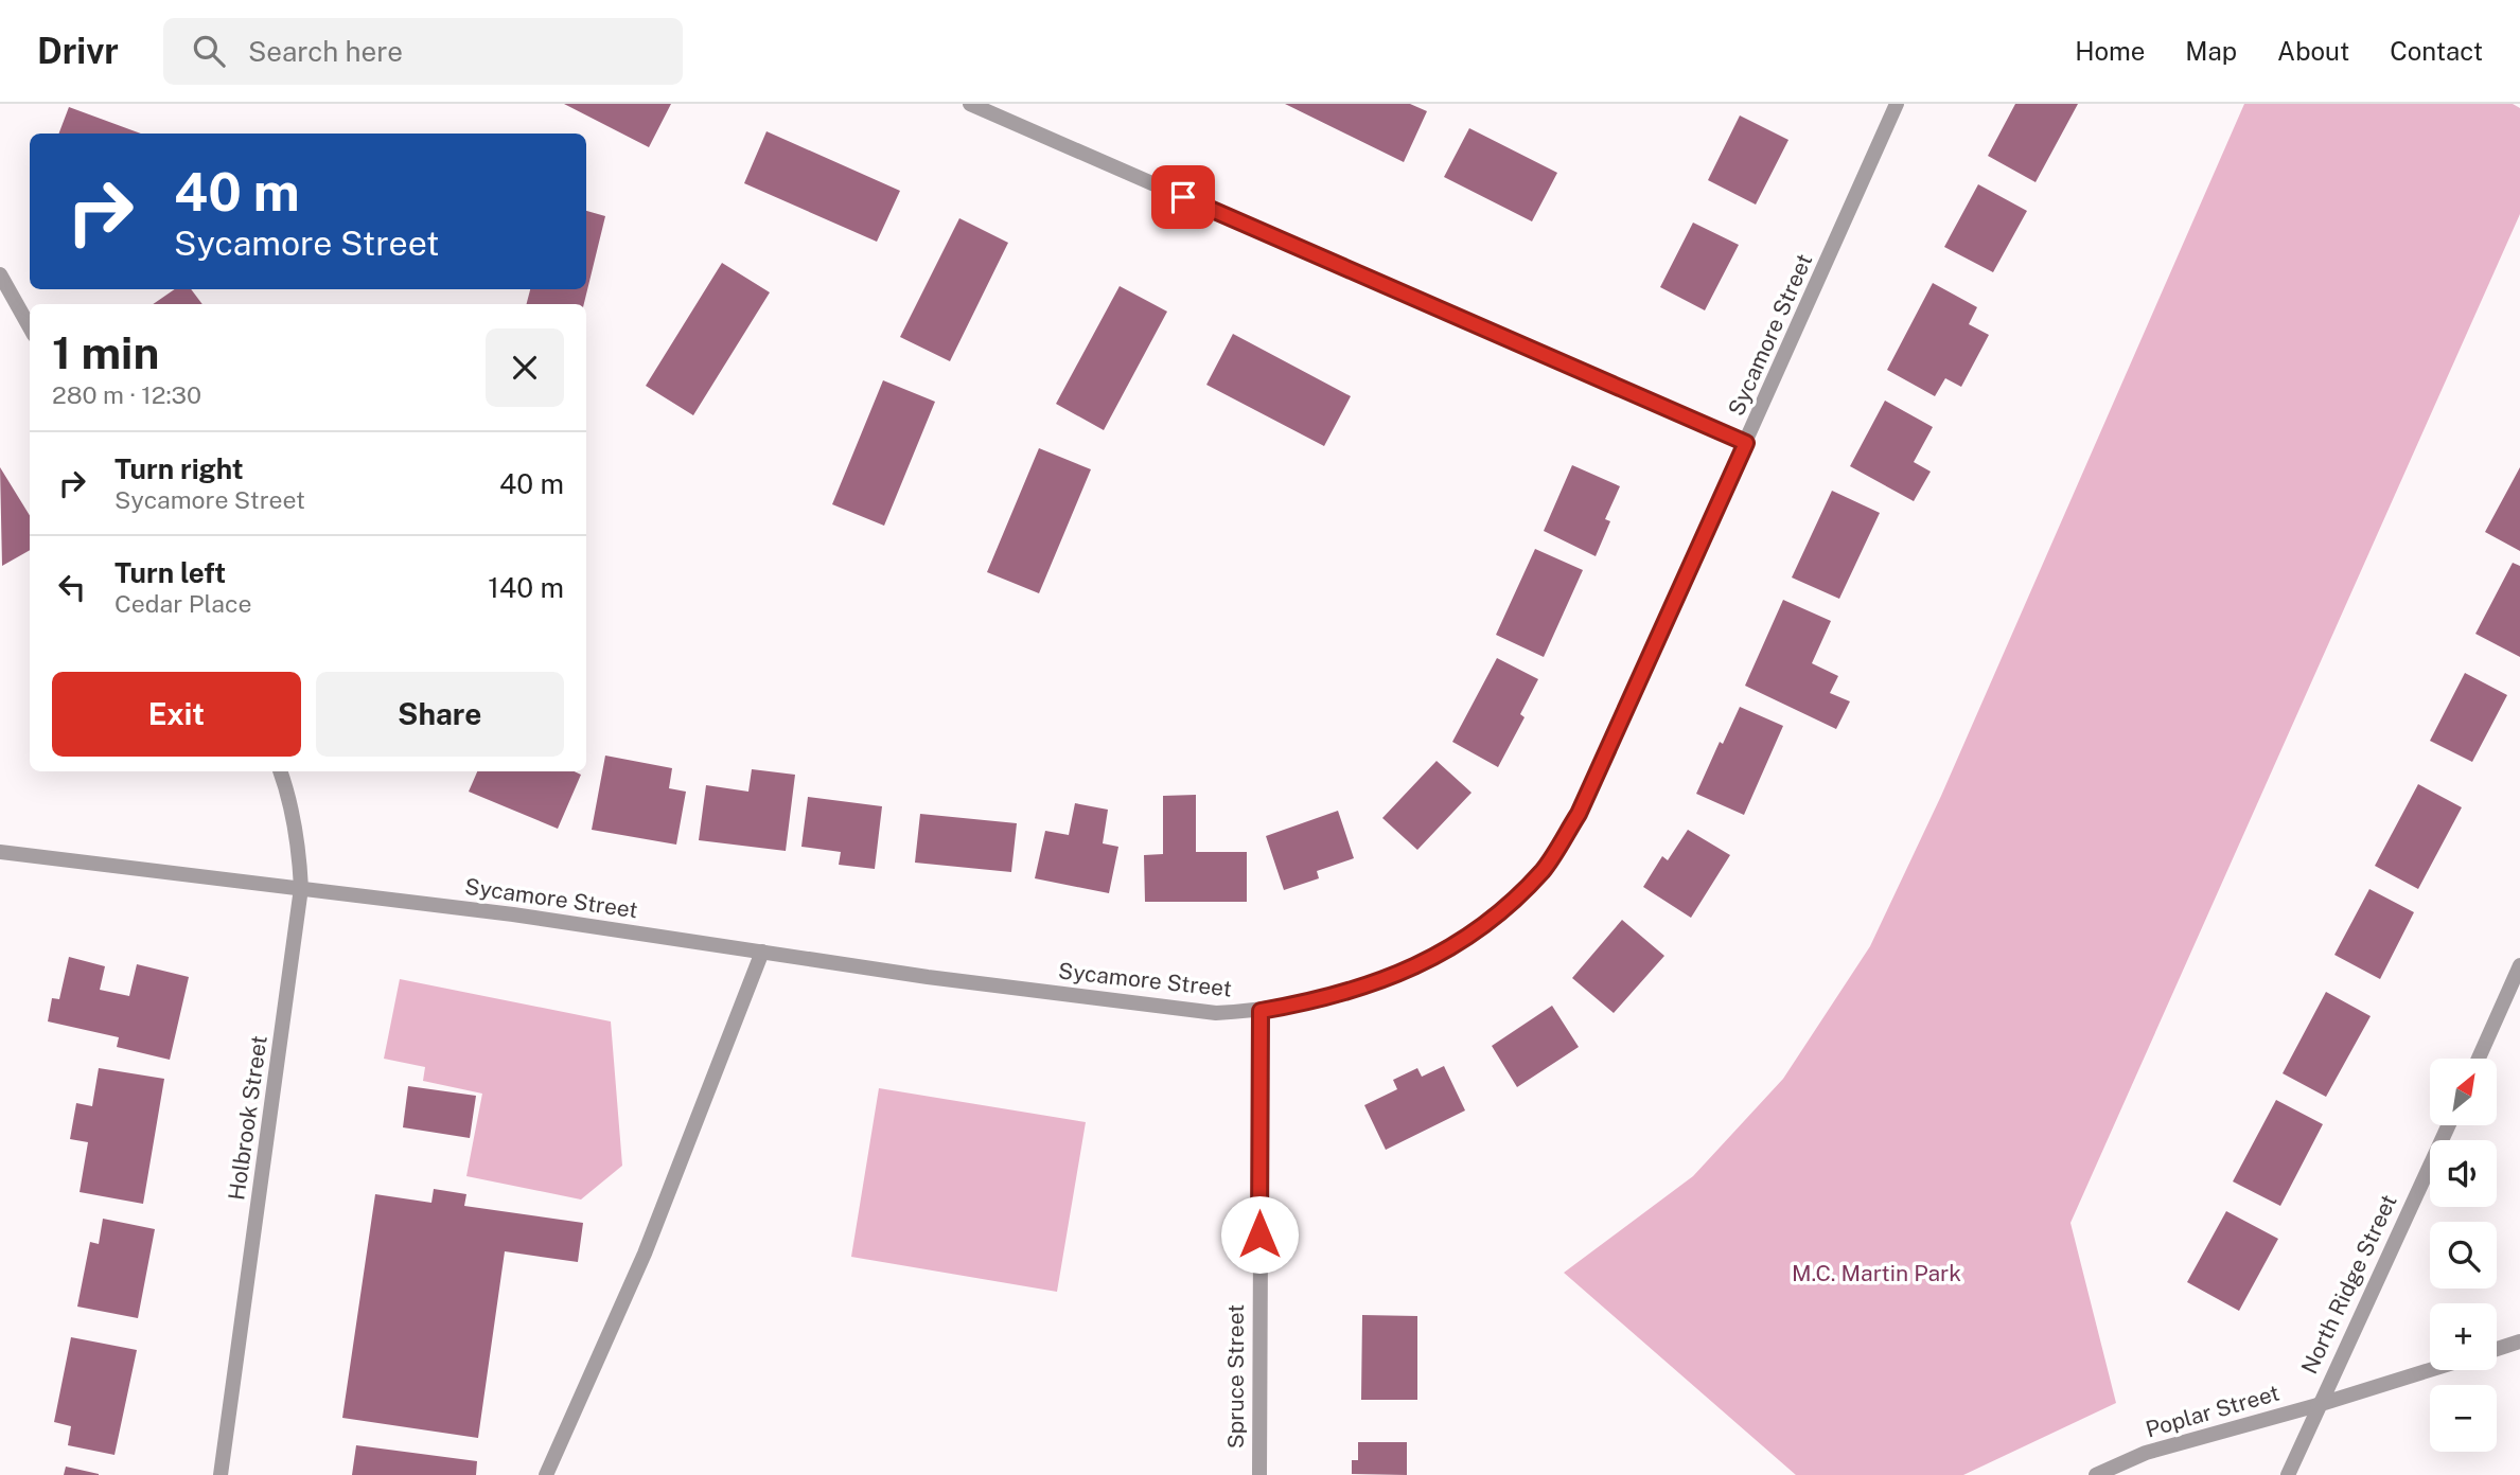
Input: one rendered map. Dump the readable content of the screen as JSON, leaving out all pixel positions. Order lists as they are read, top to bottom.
{
  "streets": {
    "street": [
      "Sycamore Street",
      "Holbrook Street",
      "North Ridge Street",
      "Spruce Street",
      "Poplar Street"
    ]
  },
  "crossings": [
    ["Sycamore Street", "Holbrook Street"],
    ["Sycamore Street", "Spruce Street"],
    ["North Ridge Street", "Poplar Street"]
  ],
  "parks": ["M.C. Martin Park"],
  "north": "top right",
  "page": {
    "header": "Drivr",
    "search": "Search here",
    "nav": [
      "Home",
      "Map",
      "About",
      "Contact"
    ],
    "turn": ["40 m", "Sycamore Street"],
    "heading": ["1 min", "280 m · 12:30"],
    "list": [
      {
        "name": "Turn right",
        "note": "Sycamore Street",
        "value": "40 m"
      },
      {
        "name": "Turn left",
        "note": "Cedar Place",
        "value": "140 m"
      }
    ],
    "buttons": ["Exit", "Share"],
    "map_buttons": ["+", "−"]
  }
}
